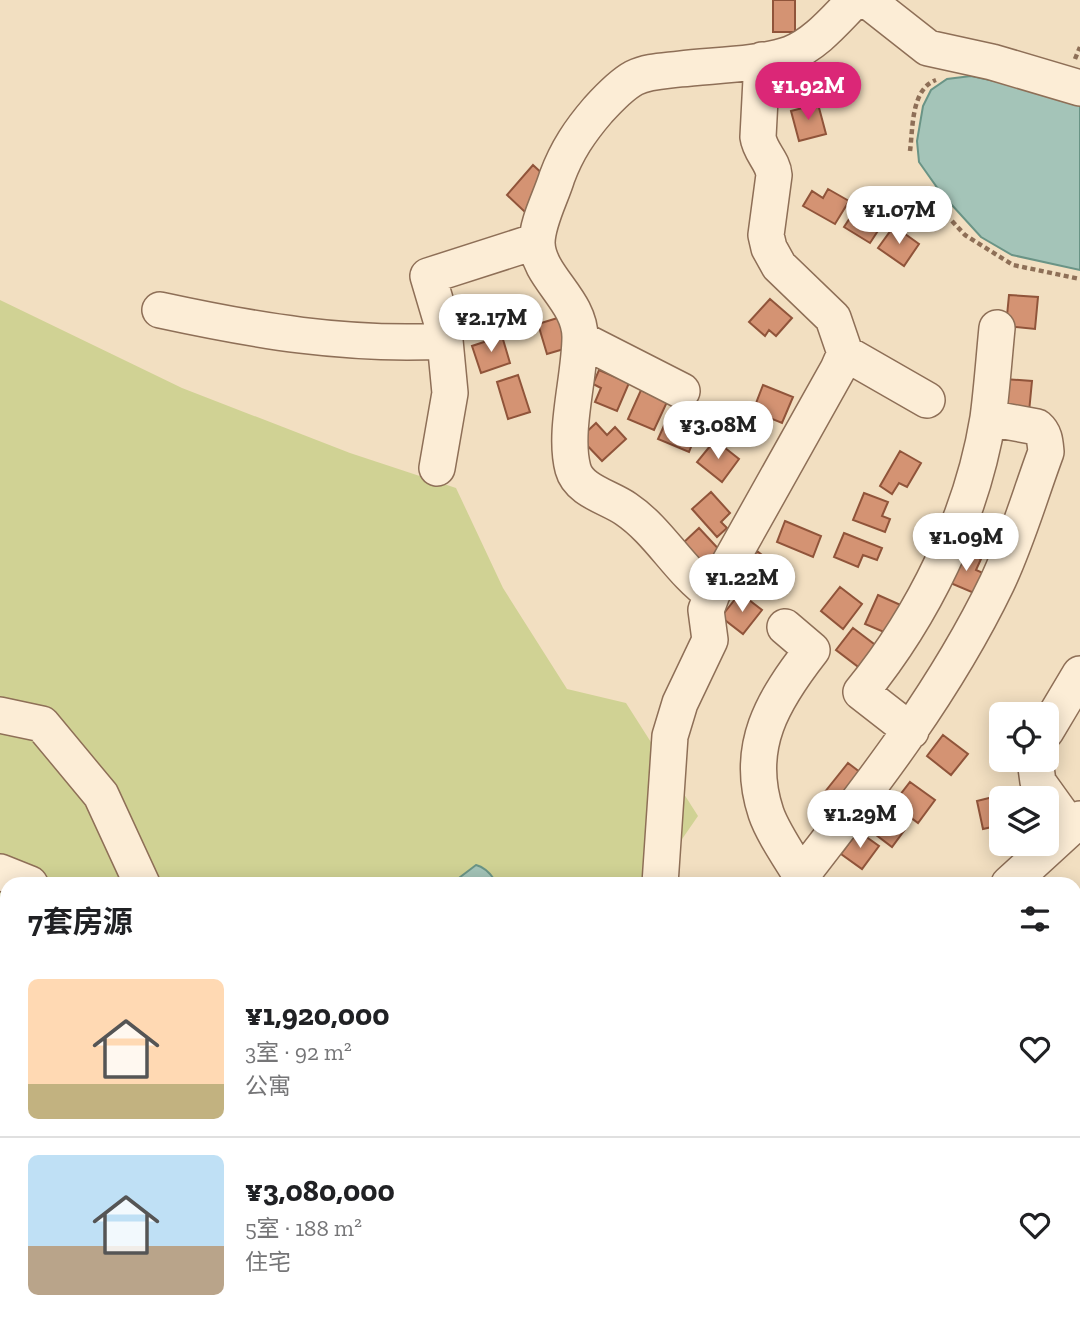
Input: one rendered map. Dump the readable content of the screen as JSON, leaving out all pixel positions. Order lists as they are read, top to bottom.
{
  "page": {
    "price": [
      "¥1.92M",
      "¥1.07M",
      "¥2.17M",
      "¥3.08M",
      "¥1.09M",
      "¥1.22M",
      "¥1.29M"
    ],
    "heading": "7套房源",
    "list": [
      {
        "name": "¥1,920,000",
        "note": "3室 · 92 m² · 公寓"
      },
      {
        "name": "¥3,080,000",
        "note": "5室 · 188 m² · 住宅"
      }
    ]
  }
}
